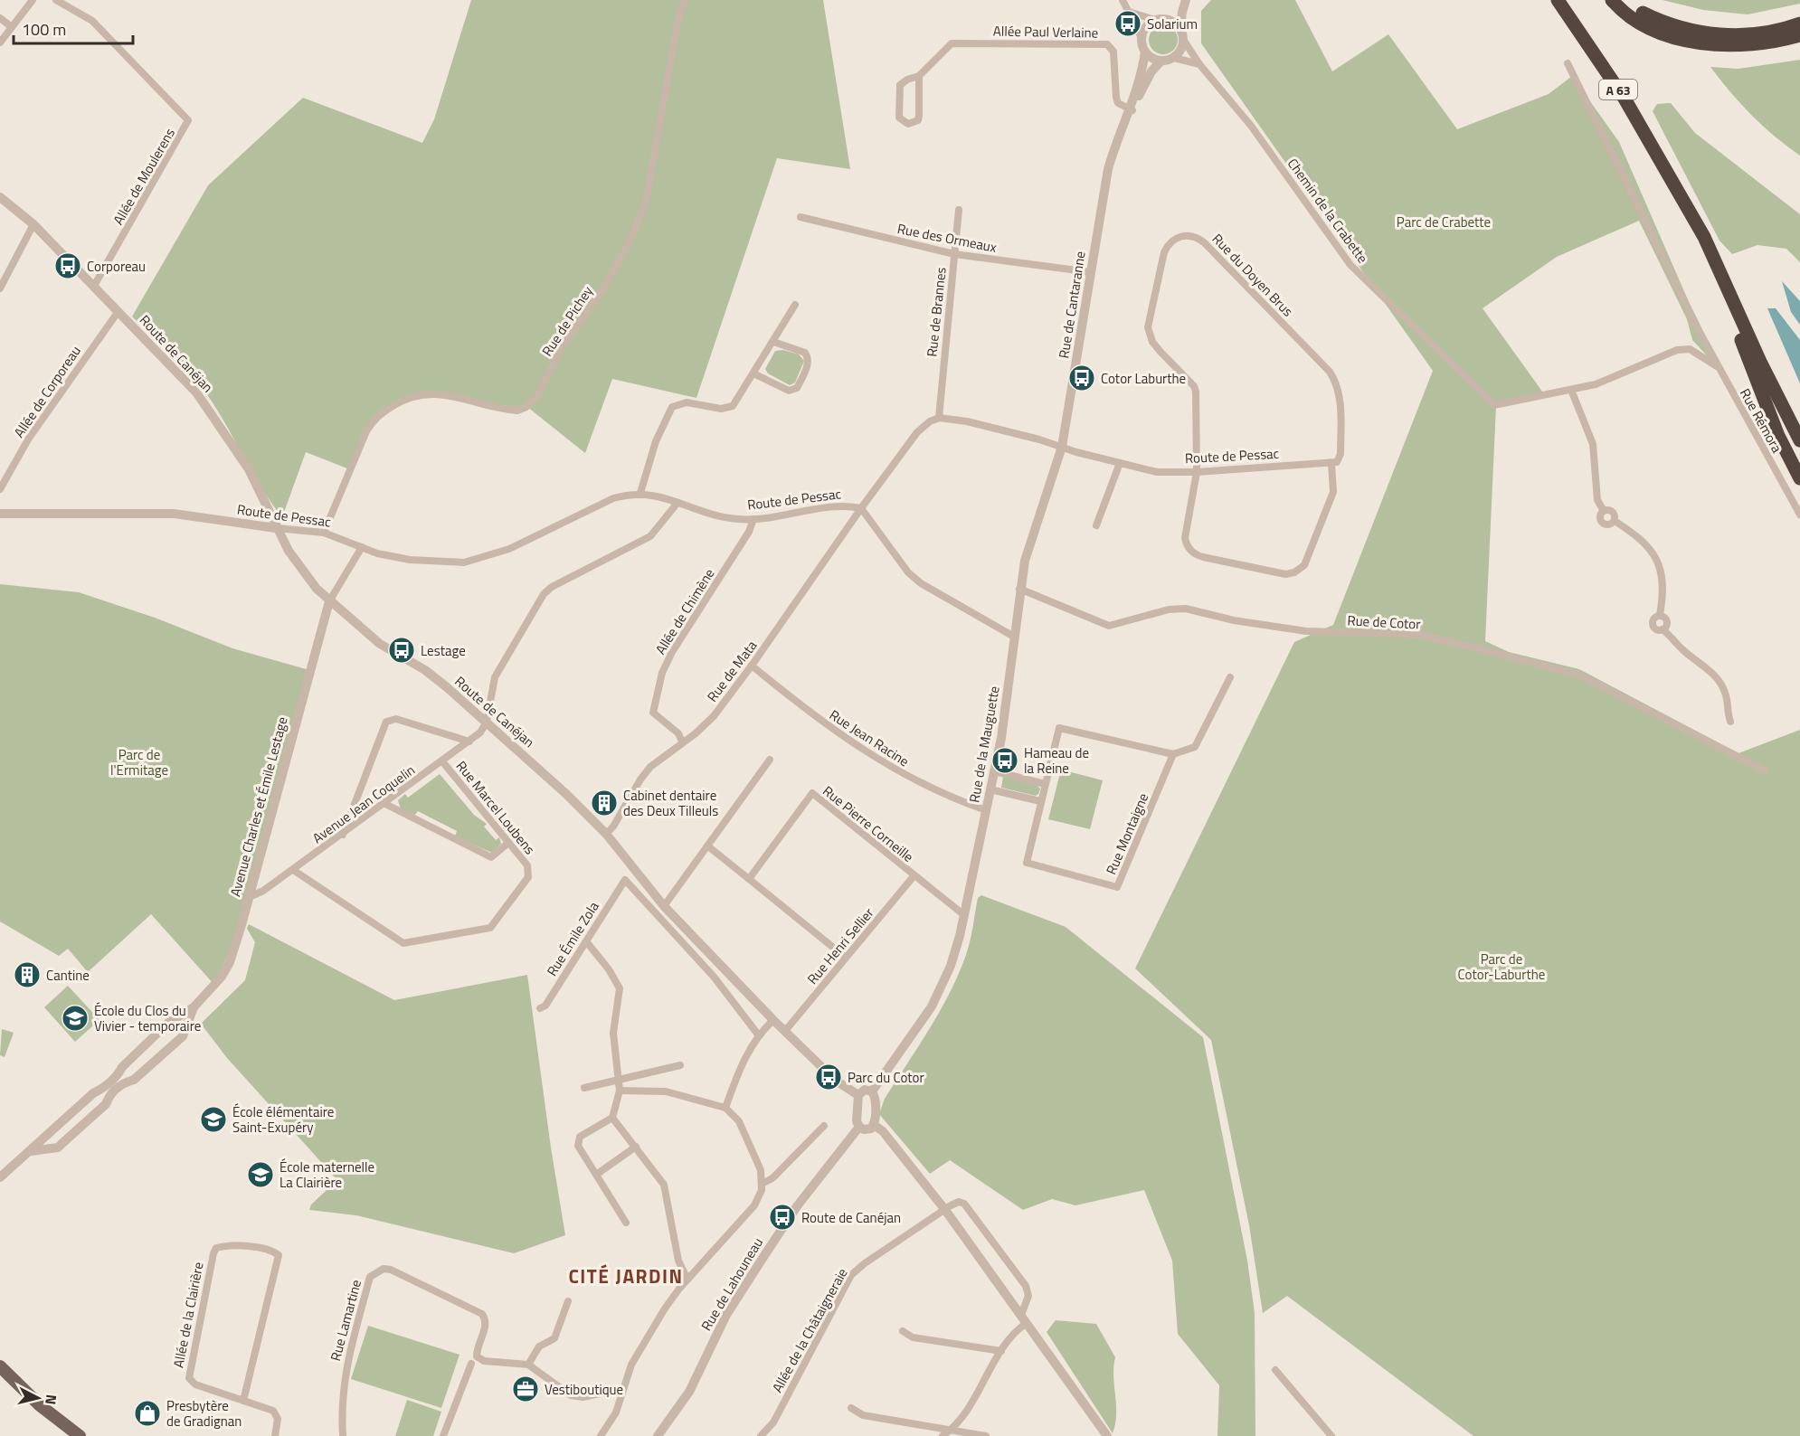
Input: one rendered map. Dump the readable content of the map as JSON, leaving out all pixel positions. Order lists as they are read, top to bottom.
{
  "streets": {
    "highway": ["A 63"],
    "street": [
      "Allée Paul Verlaine",
      "Allée de Moulerens",
      "Chemin de la Crabette",
      "Rue des Ormeaux",
      "Rue du Doyen Brus",
      "Rue de Cantaranne",
      "Rue de Brannes",
      "Rue de Pichey",
      "Route de Canéjan",
      "Allée de Corporeau",
      "Rue Rémora",
      "Route de Pessac",
      "Allée de Chimène",
      "Rue de Cotor",
      "Rue de Mata",
      "Rue Jean Racine",
      "Rue de la Mauguette",
      "Avenue Jean Coquelin",
      "Avenue Charles et Émile Lestage",
      "Rue Marcel Loubens",
      "Rue Pierre Corneille",
      "Rue Montaigne",
      "Rue Émile Zola",
      "Rue Henri Sellier",
      "Rue de Lahouneau",
      "Allée de la Clairière",
      "Rue Lamartine",
      "Allée de la Châtaigneraie"
    ]
  },
  "crossings": [
    ["Allée Paul Verlaine", "Rue de Cantaranne"],
    ["Allée de Moulerens", "Route de Canéjan"],
    ["Chemin de la Crabette", "Rue de Cantaranne"],
    ["Rue des Ormeaux", "Rue de Cantaranne"],
    ["Rue des Ormeaux", "Rue de Brannes"],
    ["Rue du Doyen Brus", "Route de Pessac"],
    ["Rue de Cantaranne", "Route de Pessac"],
    ["Rue de Cantaranne", "Rue de la Mauguette"],
    ["Rue de Brannes", "Route de Pessac"],
    ["Rue de Pichey", "Route de Pessac"],
    ["Route de Canéjan", "Allée de Corporeau"],
    ["Route de Canéjan", "Route de Pessac"],
    ["Route de Canéjan", "Rue de Mata"],
    ["Route de Canéjan", "Avenue Jean Coquelin"],
    ["Route de Canéjan", "Avenue Charles et Émile Lestage"],
    ["Route de Canéjan", "Rue Henri Sellier"],
    ["Route de Pessac", "Allée de Chimène"],
    ["Route de Pessac", "Rue de Mata"],
    ["Route de Pessac", "Rue de la Mauguette"],
    ["Allée de Chimène", "Rue de Mata"],
    ["Rue de Cotor", "Rue de la Mauguette"],
    ["Rue de Mata", "Rue Jean Racine"],
    ["Rue Jean Racine", "Rue de la Mauguette"],
    ["Rue de la Mauguette", "Rue Pierre Corneille"],
    ["Avenue Jean Coquelin", "Avenue Charles et Émile Lestage"],
    ["Avenue Jean Coquelin", "Rue Marcel Loubens"],
    ["Rue Pierre Corneille", "Rue Henri Sellier"]
  ],
  "districts": ["CITÉ JARDIN"],
  "parks": ["Parc de Crabette", "Parc de l'Ermitage", "Parc de Cotor-Laburthe"],
  "places": {
    "bus stop": [
      "Solarium",
      "Corporeau",
      "Cotor Laburthe",
      "Lestage",
      "Hameau de la Reine",
      "Parc du Cotor",
      "Route de Canéjan"
    ],
    "building": ["Cabinet dentaire des Deux Tilleuls", "Cantine"],
    "school or university": ["École du Clos du Vivier - temporaire", "École élémentaire Saint-Exupéry", "École maternelle La Clairière"],
    "office": ["Vestiboutique"],
    "shop": ["Presbytère de Gradignan"]
  },
  "scale_bar": "100 m",
  "north": "right"
}
